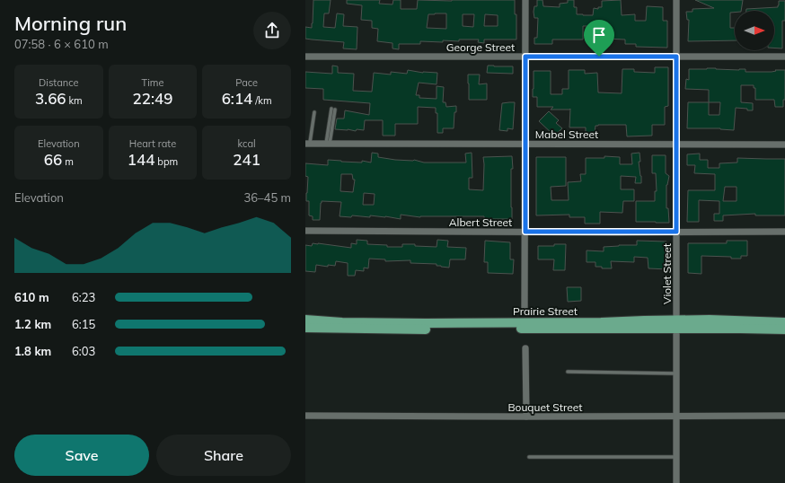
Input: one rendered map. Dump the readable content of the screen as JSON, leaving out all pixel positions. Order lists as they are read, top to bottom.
{
  "streets": {
    "main road": ["Prairie Street"],
    "street": [
      "George Street",
      "Mabel Street",
      "Albert Street",
      "Violet Street",
      "Bouquet Street"
    ]
  },
  "crossings": [
    ["George Street", "Violet Street"],
    ["Mabel Street", "Violet Street"],
    ["Albert Street", "Violet Street"],
    ["Violet Street", "Prairie Street"],
    ["Violet Street", "Bouquet Street"]
  ],
  "north": "right",
  "page": {
    "heading": ["Morning run", "07:58 · 6 × 610 m"],
    "stats": [
      ["Distance", "3.66 km"],
      ["Time", "22:49"],
      ["Pace", "6:14 /km"],
      ["Elevation", "66 m"],
      ["Heart rate", "144 bpm"],
      ["kcal", "241"]
    ],
    "chart": ["Elevation", "36–45 m"],
    "list": [
      {
        "name": "610 m",
        "note": "6:23"
      },
      {
        "name": "1.2 km",
        "note": "6:15"
      },
      {
        "name": "1.8 km",
        "note": "6:03"
      }
    ],
    "buttons": ["Save", "Share"]
  }
}
